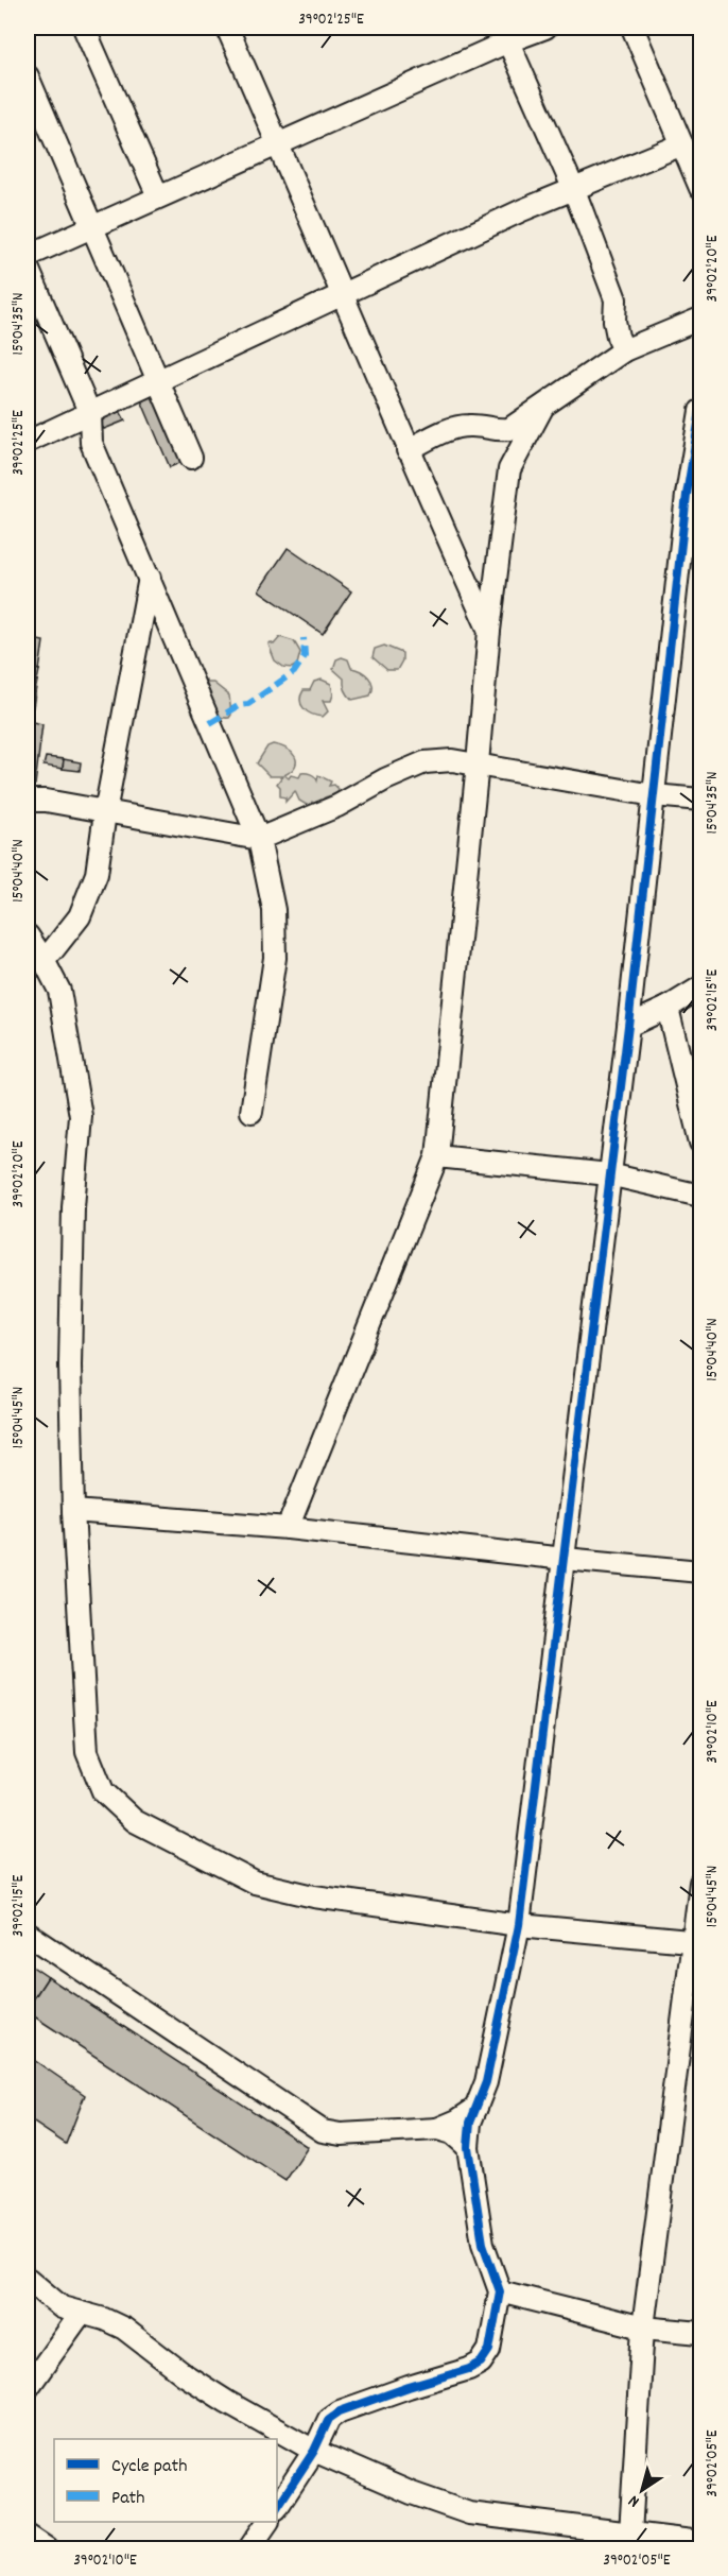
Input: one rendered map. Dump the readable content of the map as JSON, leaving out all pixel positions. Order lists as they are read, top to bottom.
{
  "legend": ["Cycle path", "Path"],
  "north": "bottom left",
  "coordinates": [
    "39°02'25\"E",
    "39°02'20\"E",
    "15°04'35\"N",
    "15°04'40\"N",
    "39°02'15\"E",
    "15°04'45\"N",
    "39°02'10\"E",
    "39°02'05\"E"
  ]
}
